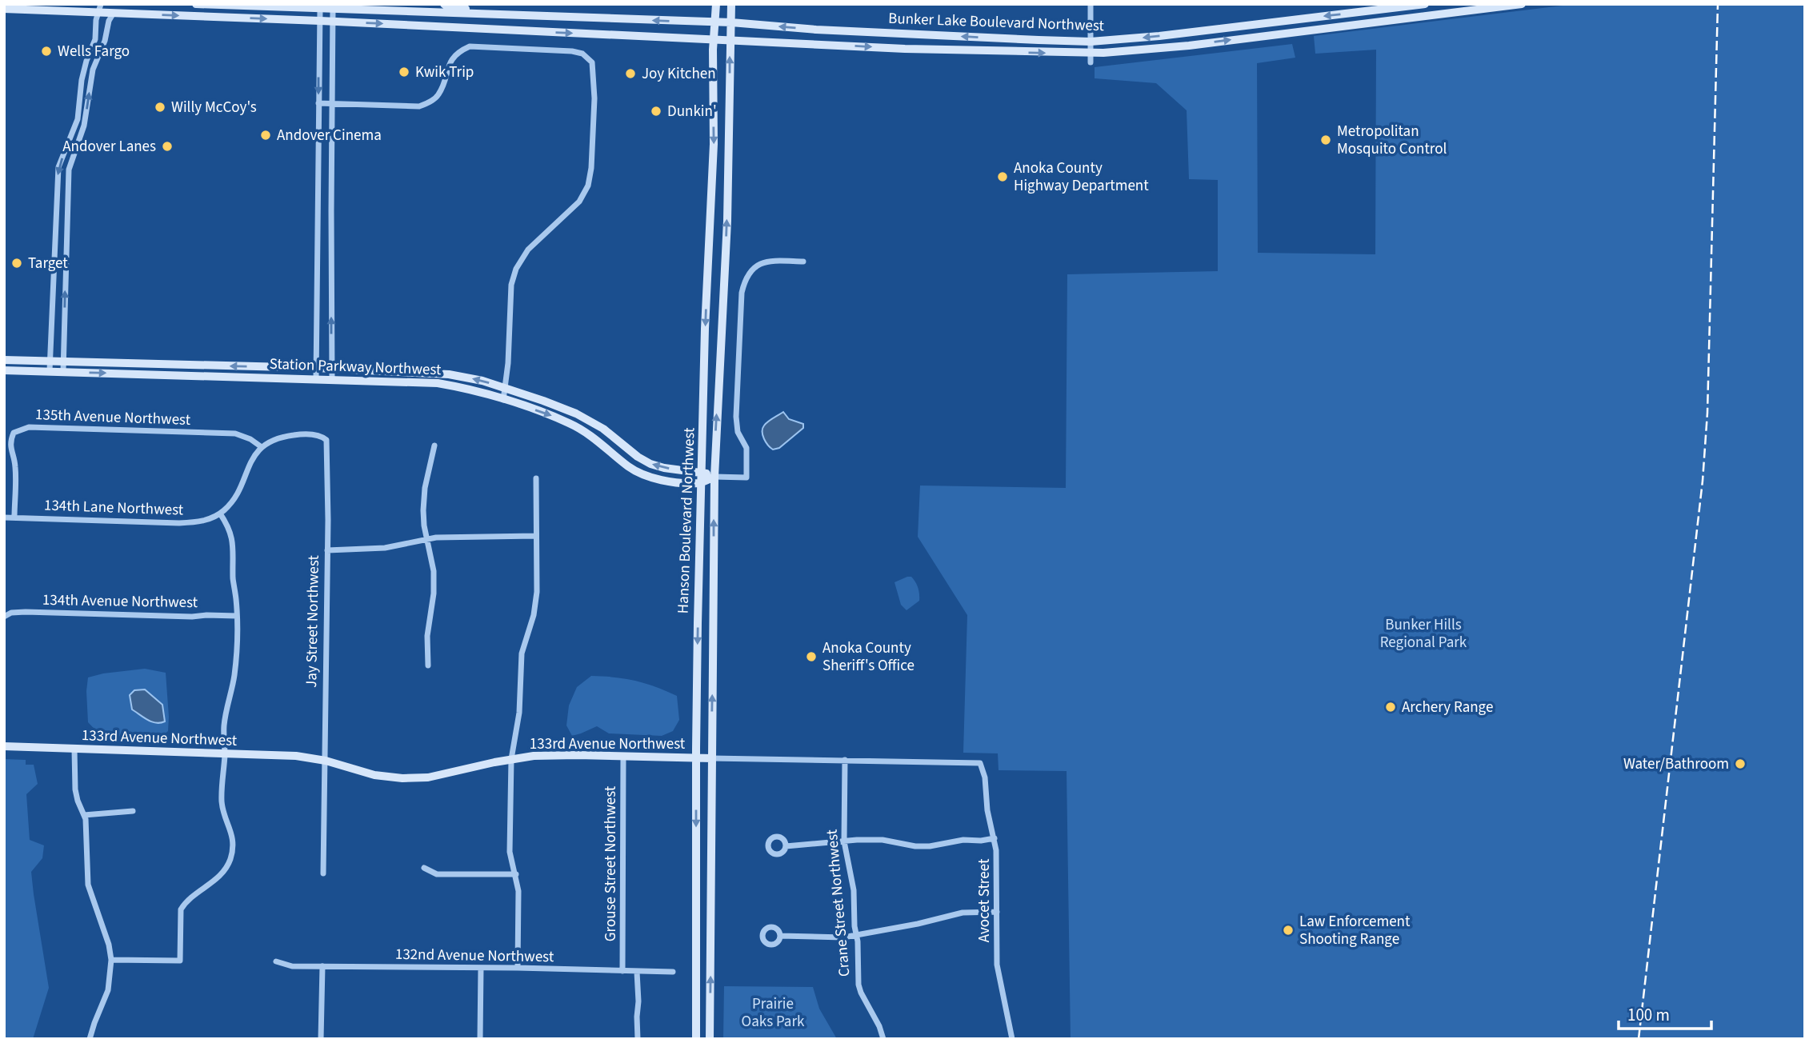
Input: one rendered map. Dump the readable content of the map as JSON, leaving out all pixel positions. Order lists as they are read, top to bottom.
{
  "streets": {
    "main road": [
      "Bunker Lake Boulevard Northwest",
      "Station Parkway Northwest",
      "Hanson Boulevard Northwest",
      "133rd Avenue Northwest"
    ],
    "street": [
      "135th Avenue Northwest",
      "134th Lane Northwest",
      "134th Avenue Northwest",
      "Jay Street Northwest",
      "Grouse Street Northwest",
      "Avocet Street",
      "Crane Street Northwest",
      "132nd Avenue Northwest"
    ]
  },
  "crossings": [
    ["Bunker Lake Boulevard Northwest", "Hanson Boulevard Northwest"],
    ["Station Parkway Northwest", "Hanson Boulevard Northwest"],
    ["135th Avenue Northwest", "134th Lane Northwest"],
    ["135th Avenue Northwest", "Jay Street Northwest"],
    ["Hanson Boulevard Northwest", "133rd Avenue Northwest"],
    ["Jay Street Northwest", "133rd Avenue Northwest"],
    ["133rd Avenue Northwest", "Grouse Street Northwest"],
    ["133rd Avenue Northwest", "Avocet Street"],
    ["133rd Avenue Northwest", "Crane Street Northwest"],
    ["Grouse Street Northwest", "132nd Avenue Northwest"]
  ],
  "parks": ["Bunker Hills Regional Park", "Prairie Oaks Park"],
  "places": [
    "Wells Fargo",
    "Kwik Trip",
    "Joy Kitchen",
    "Willy McCoy's",
    "Dunkin'",
    "Andover Cinema",
    "Metropolitan Mosquito Control",
    "Andover Lanes",
    "Anoka County Highway Department",
    "Target",
    "Anoka County Sheriff's Office",
    "Archery Range",
    "Water/Bathroom",
    "Law Enforcement Shooting Range"
  ],
  "scale_bar": "100 m"
}
